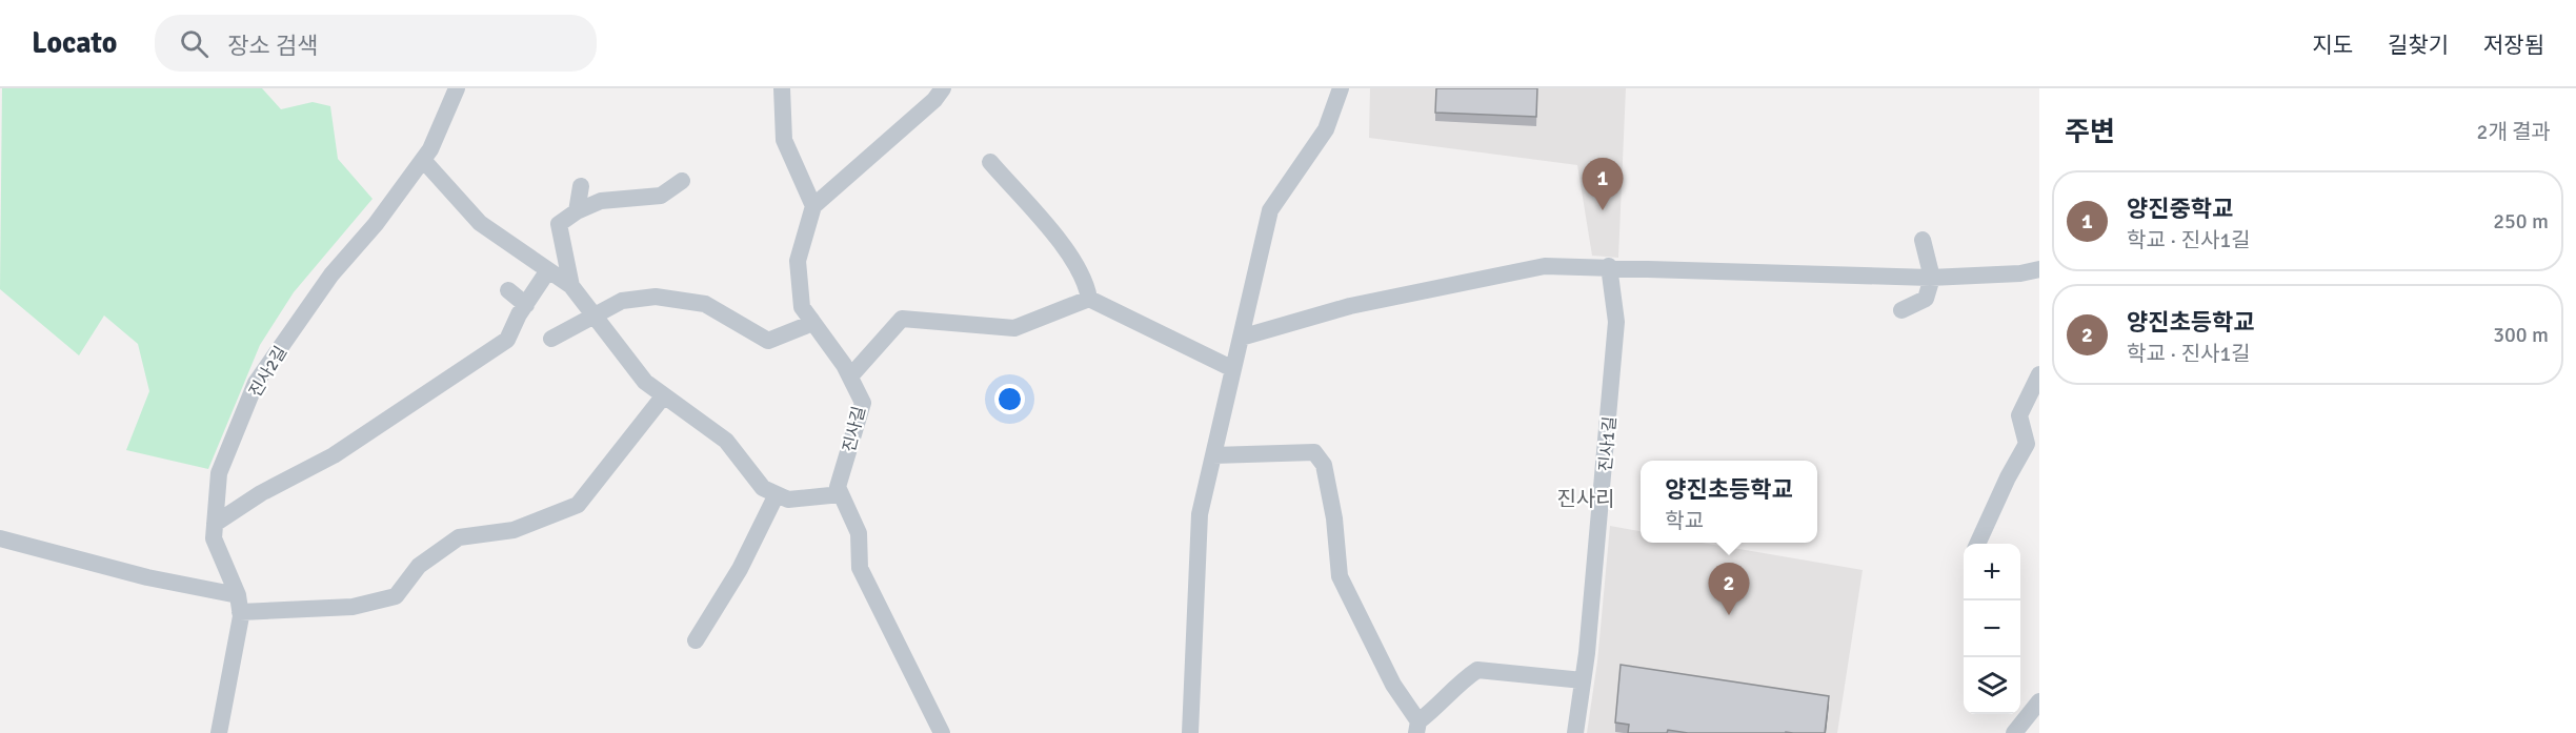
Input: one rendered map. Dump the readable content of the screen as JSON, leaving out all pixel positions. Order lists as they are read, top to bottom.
{
  "streets": {
    "street": ["진사2길", "진사길", "진사1길"]
  },
  "districts": ["진사리"],
  "page": {
    "header": "Locato",
    "search": "장소 검색",
    "nav": ["지도", "길찾기", "저장됨"],
    "heading": ["주변", "2개 결과"],
    "pins": ["1", "2"],
    "list": [
      {
        "mark": "1",
        "name": "양진중학교",
        "note": "학교 · 진사1길",
        "value": "250 m"
      },
      {
        "mark": "2",
        "name": "양진초등학교",
        "note": "학교 · 진사1길",
        "value": "300 m"
      }
    ],
    "popup": ["양진초등학교", "학교"],
    "map_buttons": ["+", "−"]
  }
}
